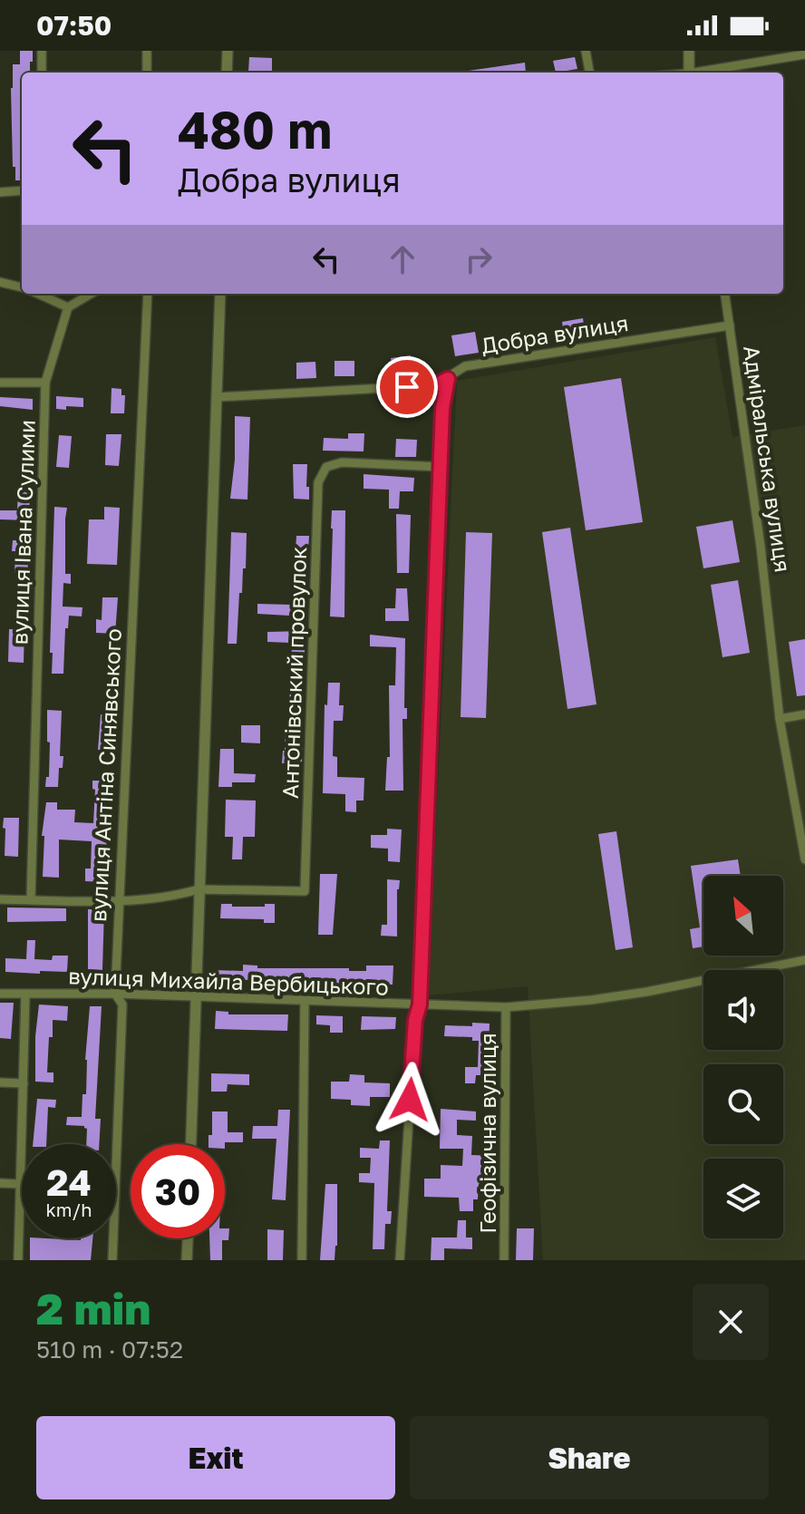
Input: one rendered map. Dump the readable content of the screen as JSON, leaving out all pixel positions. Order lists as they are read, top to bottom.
{
  "streets": {
    "street": [
      "Добра вулиця",
      "Адміральська вулиця",
      "вулиця Івана Сулими",
      "Антонівський провулок",
      "вулиця Антіна Синявського",
      "вулиця Михайла Вербицького",
      "Геофізична вулиця"
    ]
  },
  "crossings": [
    ["Добра вулиця", "Адміральська вулиця"],
    ["вулиця Антіна Синявського", "вулиця Михайла Вербицького"],
    ["вулиця Михайла Вербицького", "Геофізична вулиця"]
  ],
  "north": "top left",
  "page": {
    "status": "07:50",
    "turn": ["480 m", "Добра вулиця"],
    "speed": "24 km/h",
    "limit": "30",
    "heading": ["2 min", "510 m · 07:52"],
    "buttons": ["Exit", "Share"]
  }
}
